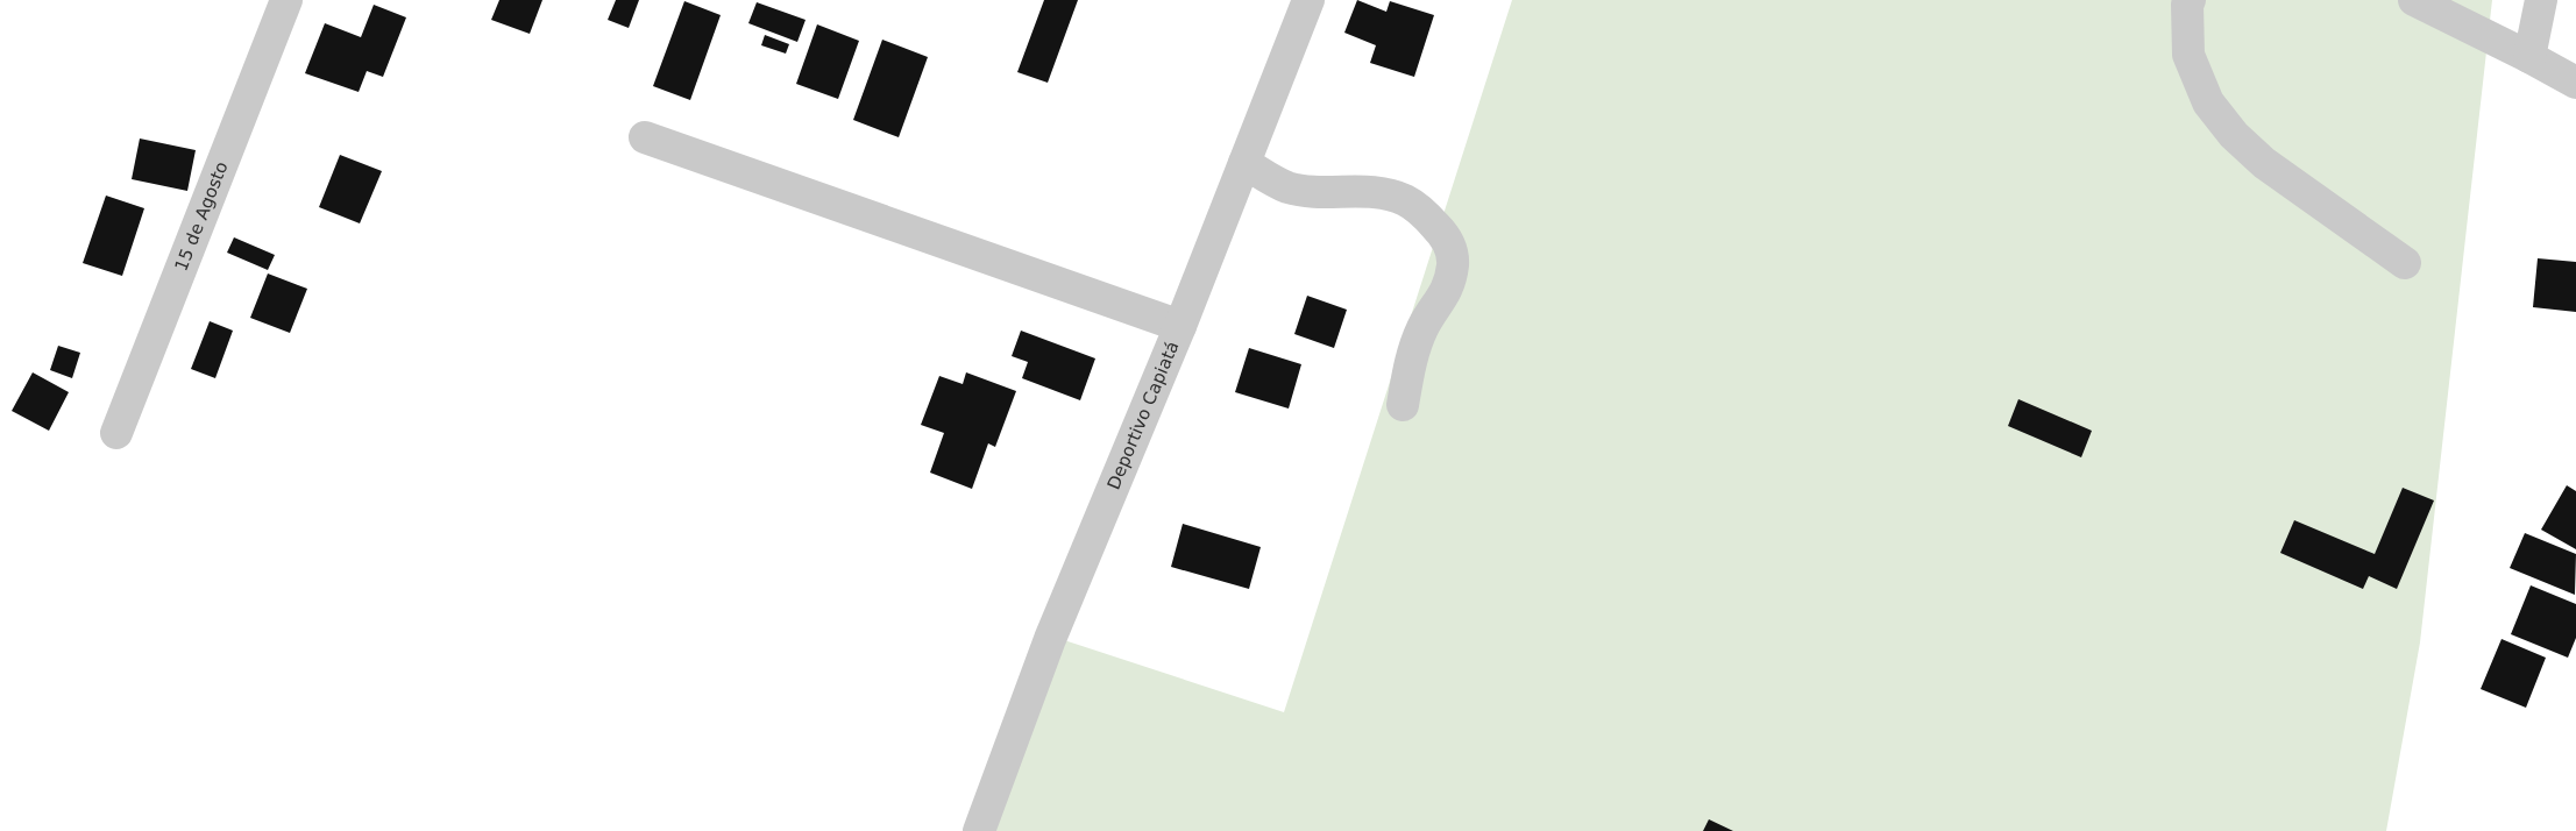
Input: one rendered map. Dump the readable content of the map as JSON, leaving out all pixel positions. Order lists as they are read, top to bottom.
{
  "streets": {
    "street": ["15 de Agosto", "Deportivo Capiatá"]
  }
}
